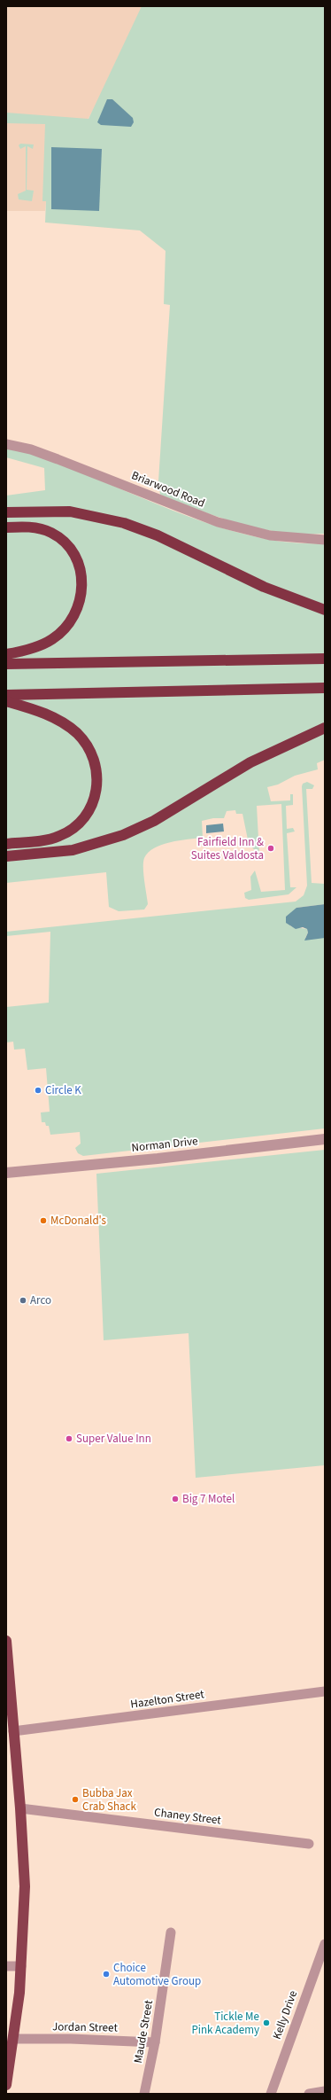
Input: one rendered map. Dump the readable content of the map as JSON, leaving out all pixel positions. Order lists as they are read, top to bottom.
{
  "streets": {
    "street": [
      "Briarwood Road",
      "Norman Drive",
      "Hazelton Street",
      "Chaney Street",
      "Kelly Drive",
      "Jordan Street",
      "Maude Street"
    ]
  },
  "crossings": [
    ["Jordan Street", "Maude Street"]
  ],
  "places": [
    "Fairfield Inn & Suites Valdosta",
    "Circle K",
    "McDonald's",
    "Arco",
    "Super Value Inn",
    "Big 7 Motel",
    "Bubba Jax Crab Shack",
    "Choice Automotive Group",
    "Tickle Me Pink Academy"
  ]
}
